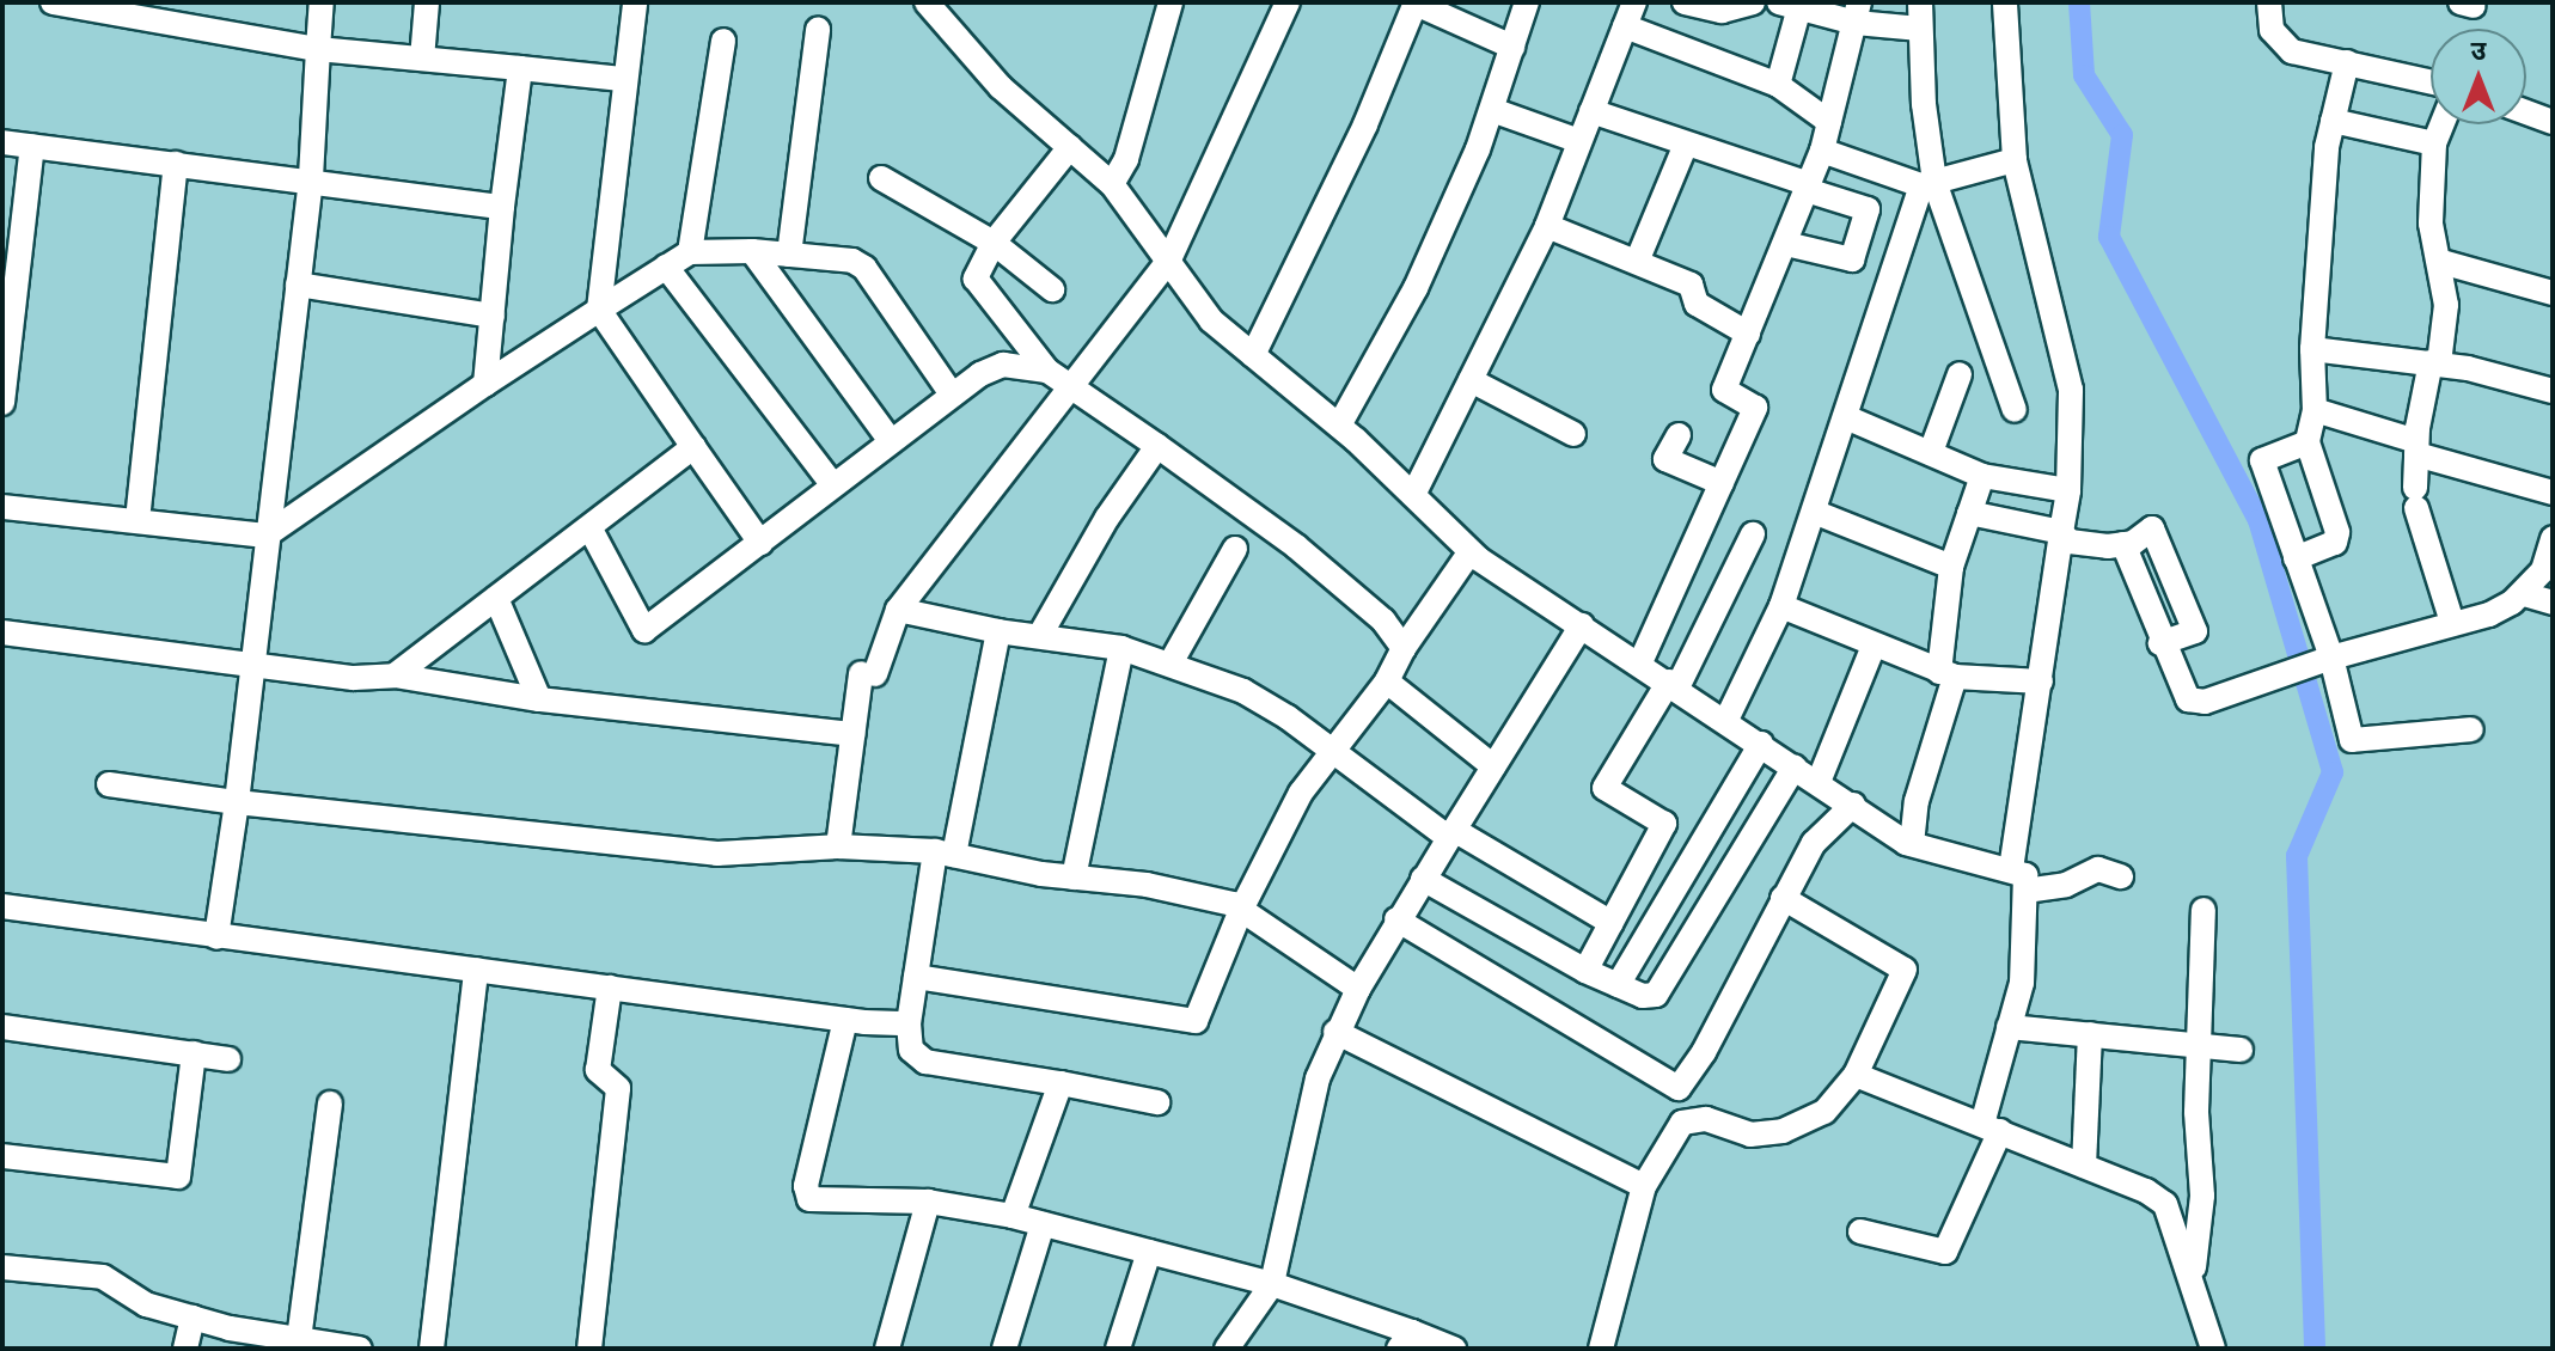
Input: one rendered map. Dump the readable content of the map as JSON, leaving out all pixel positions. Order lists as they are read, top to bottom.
{
  "north": "top"
}
